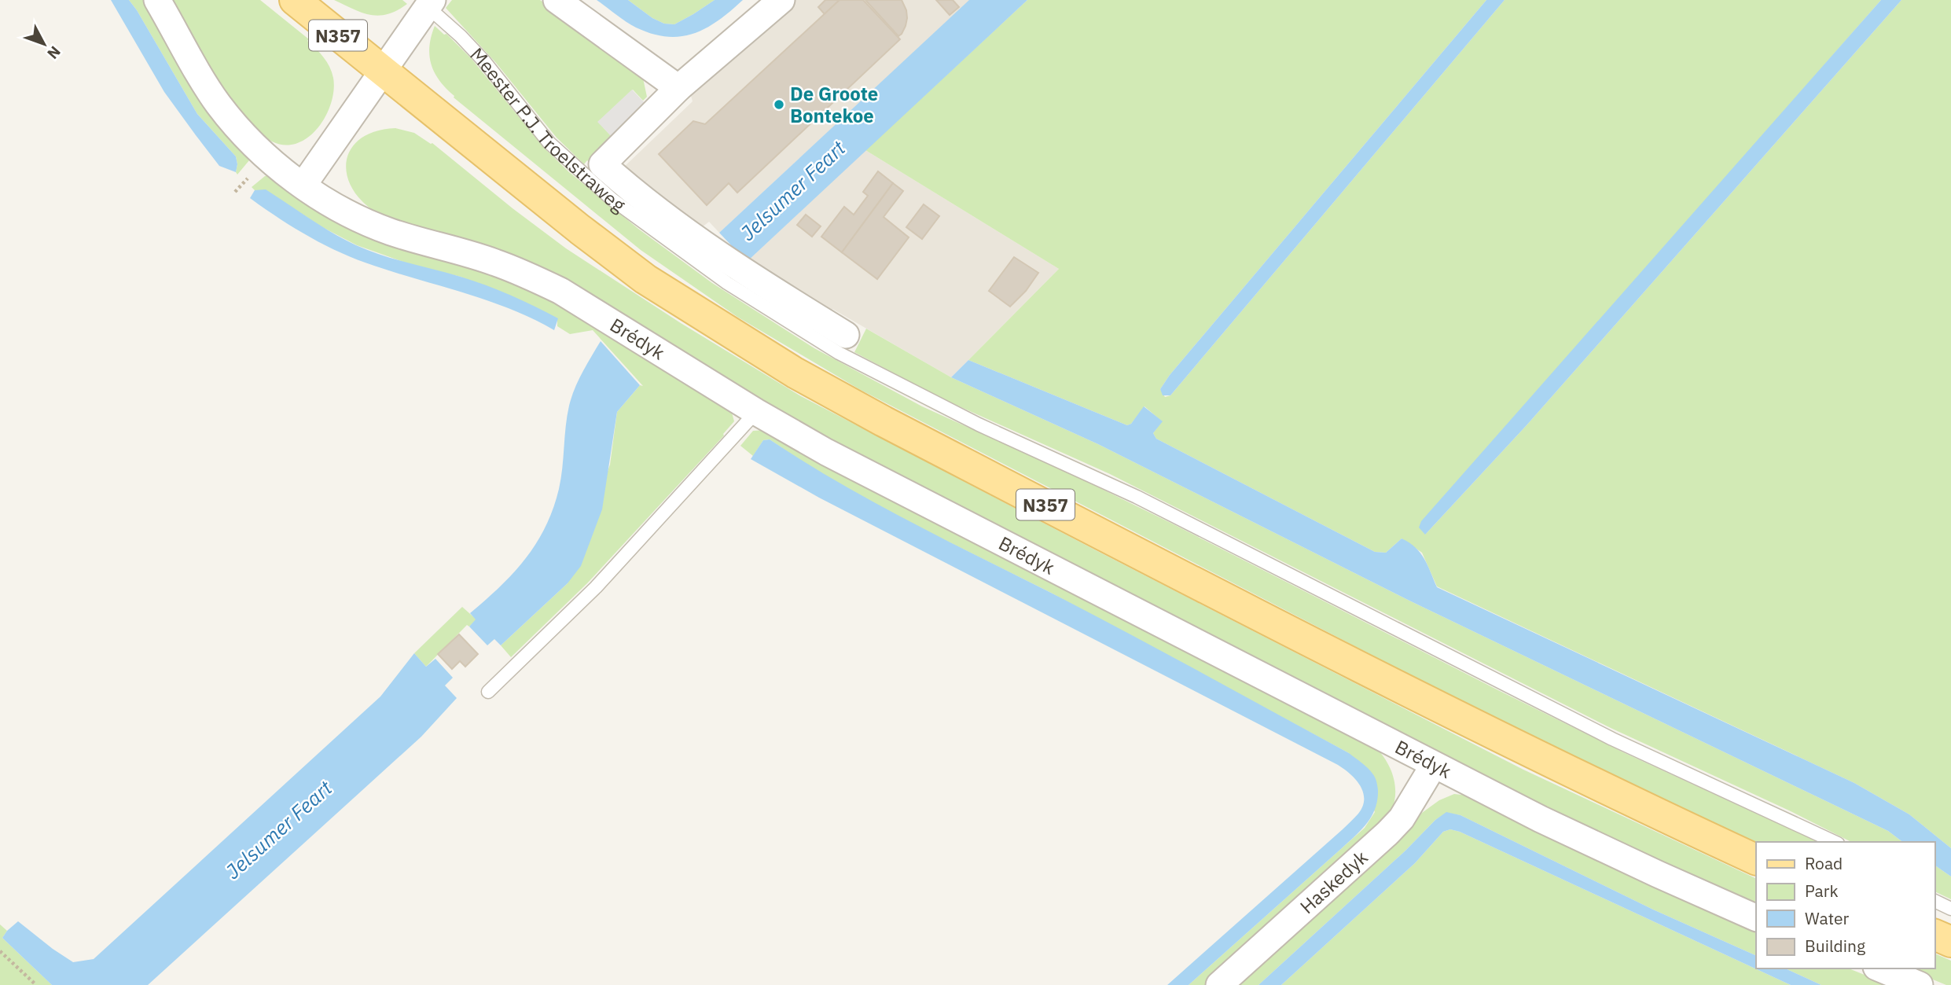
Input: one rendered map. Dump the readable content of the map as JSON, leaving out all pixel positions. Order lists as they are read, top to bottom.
{
  "streets": {
    "main road": ["N357"],
    "street": ["Meester P.J. Troelstraweg", "Brédyk", "Haskedyk"]
  },
  "crossings": [
    ["N357", "Meester P.J. Troelstraweg"],
    ["Meester P.J. Troelstraweg", "Brédyk"],
    ["Brédyk", "Haskedyk"]
  ],
  "water": ["Jelsumer Feart"],
  "places": ["De Groote Bontekoe"],
  "legend": [
    "Road",
    "Park",
    "Water",
    "Building"
  ],
  "north": "bottom right"
}
